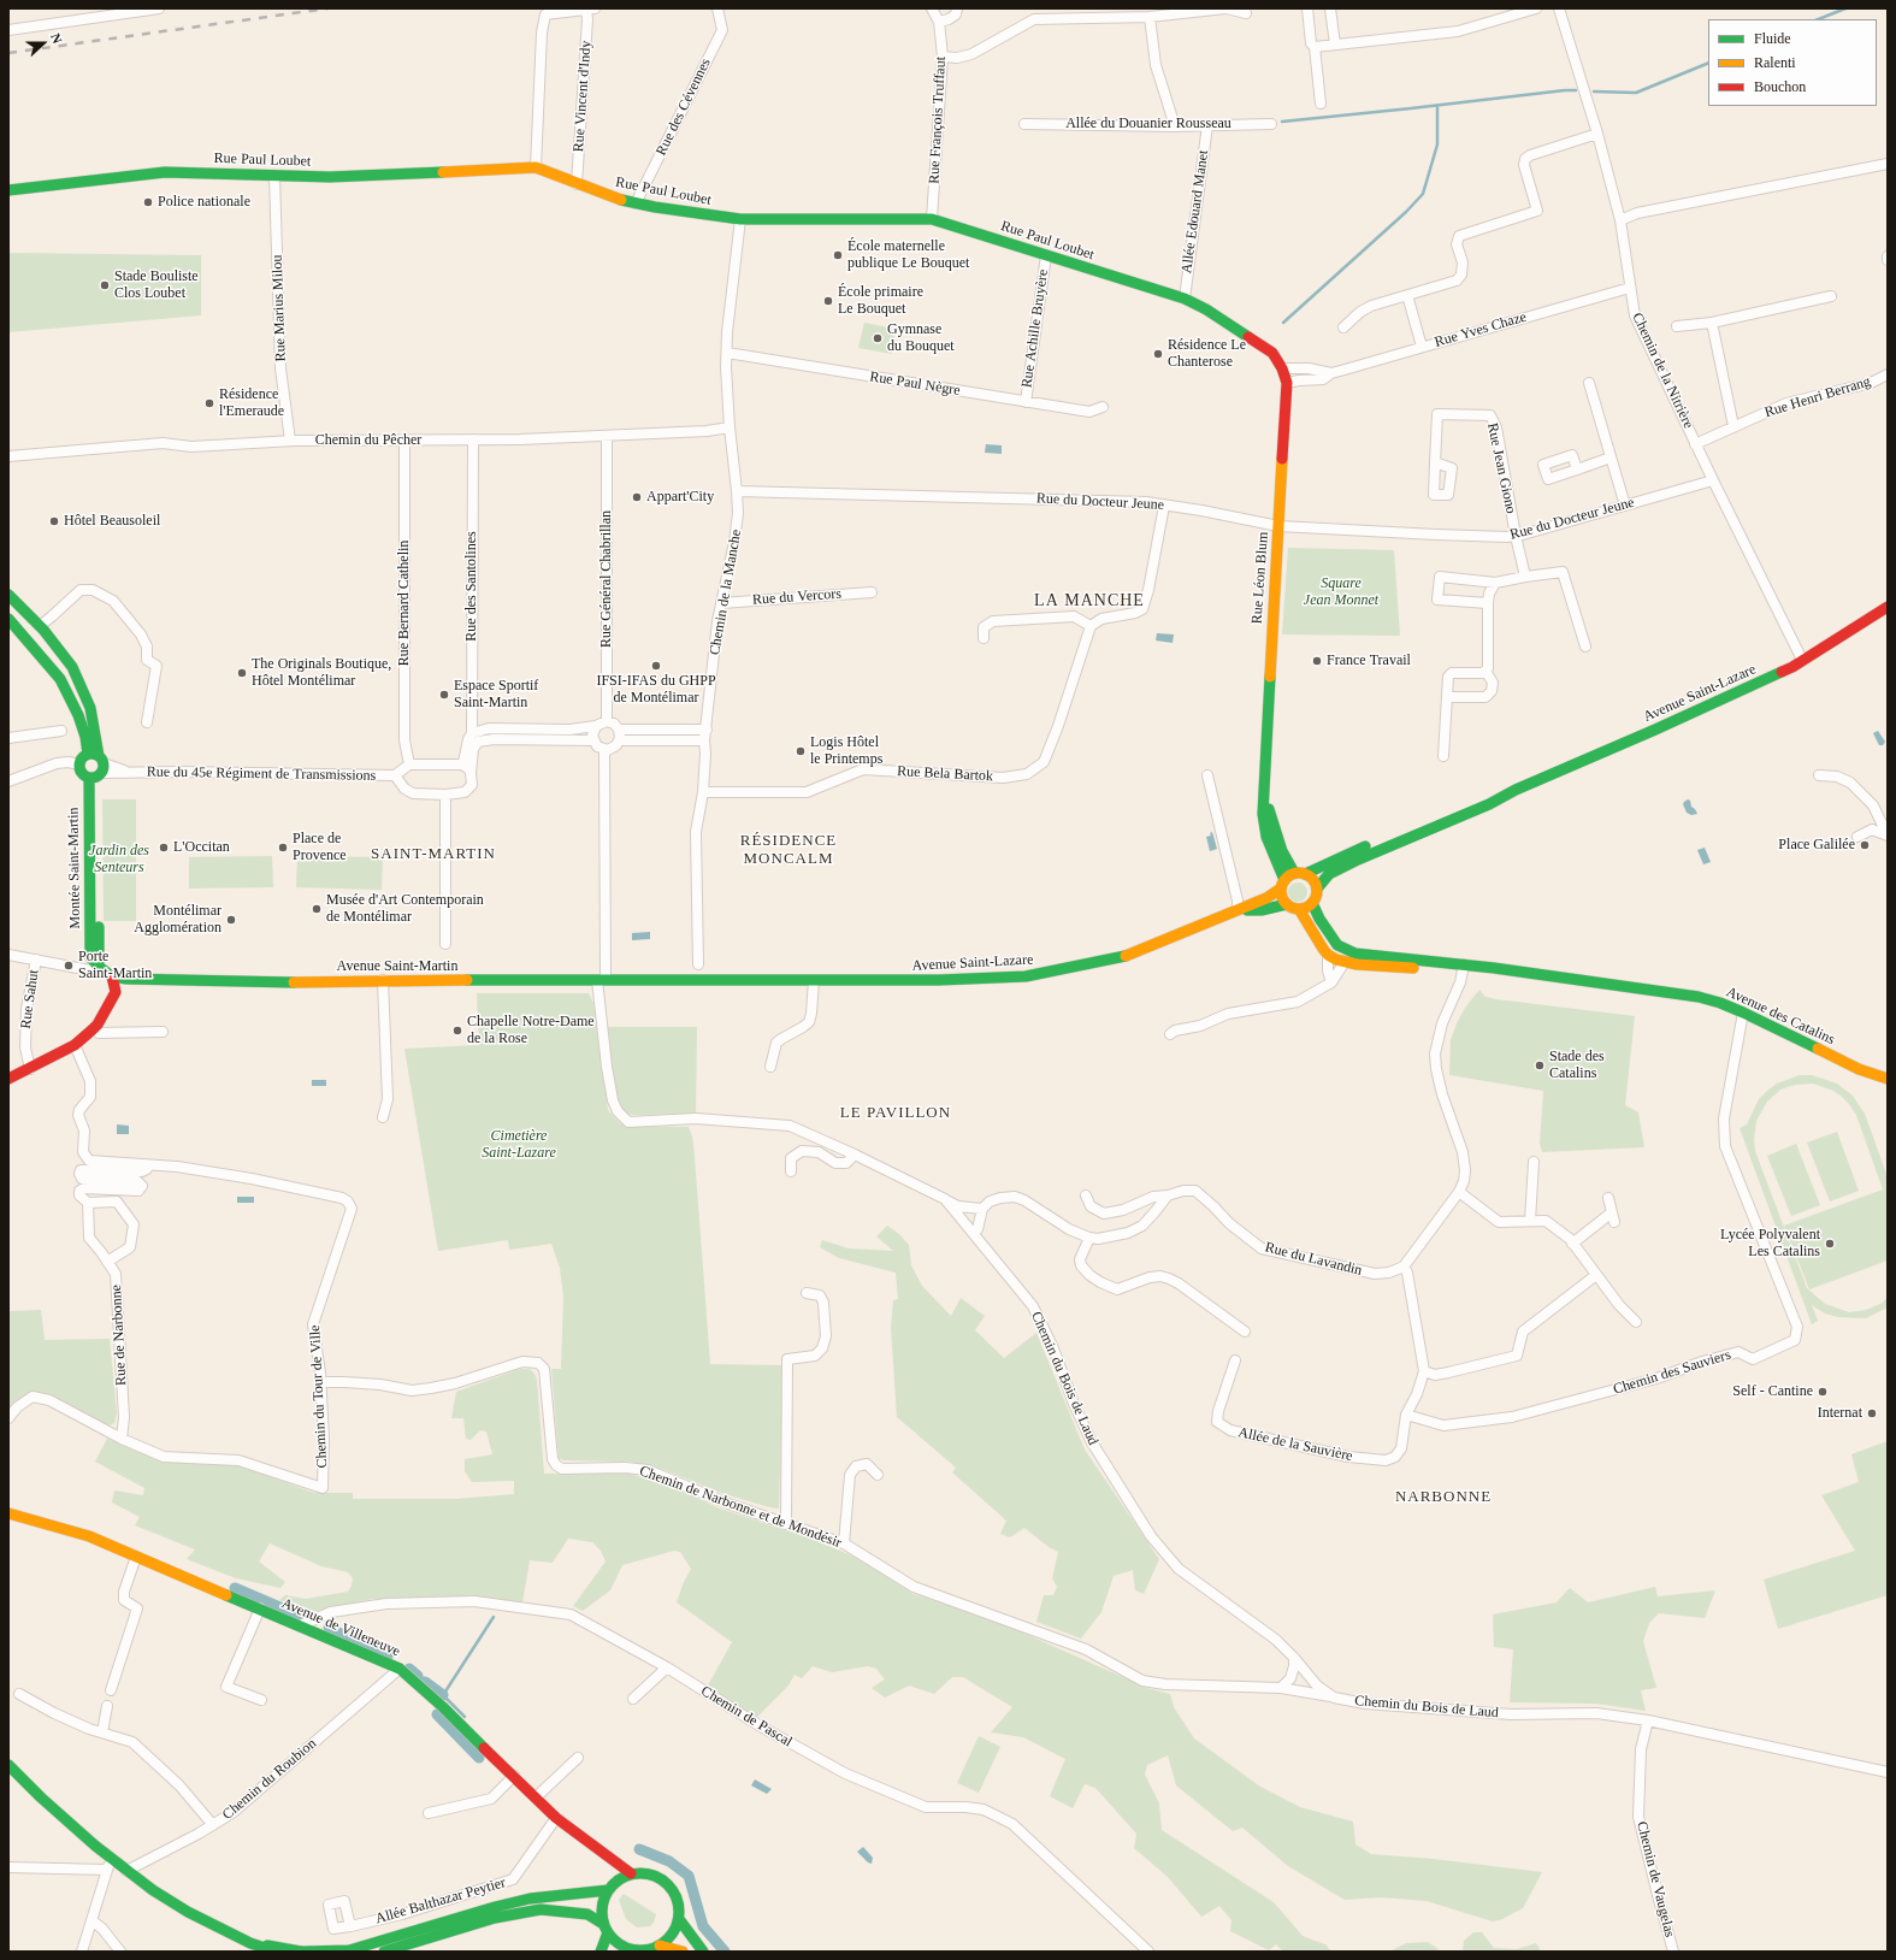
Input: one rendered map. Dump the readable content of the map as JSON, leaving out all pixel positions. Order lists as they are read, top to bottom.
{
  "streets": {
    "main road": [
      "Rue Paul Loubet",
      "Rue Léon Blum",
      "Avenue Saint-Lazare",
      "Montée Saint-Martin",
      "Avenue Saint-Martin",
      "Avenue des Catalins",
      "Avenue de Villeneuve"
    ],
    "street": [
      "Rue Vincent d'Indy",
      "Rue des Cévennes",
      "Rue François Truffaut",
      "Allée du Douanier Rousseau",
      "Allée Edouard Manet",
      "Rue Marius Milou",
      "Rue Achille Bruyère",
      "Rue Yves Chaze",
      "Chemin de la Nitrière",
      "Rue Paul Nègre",
      "Rue Henri Berrang",
      "Chemin du Pêcher",
      "Rue Jean Giono",
      "Rue du Docteur Jeune",
      "Rue Général Chabrillan",
      "Rue des Santolines",
      "Chemin de la Manche",
      "Rue du Vercors",
      "Rue Bernard Cathelin",
      "Rue du 45e Régiment de Transmissions",
      "Rue Bela Bartok",
      "Rue Sahut",
      "Rue du Lavandin",
      "Rue de Narbonne",
      "Chemin des Sauviers",
      "Chemin du Bois de Laud",
      "Chemin du Tour de Ville",
      "Allée de la Sauvière",
      "Chemin de Narbonne et de Mondésir",
      "Chemin de Pascal",
      "Chemin du Roubion",
      "Chemin de Vaugelas",
      "Allée Balthazar Peytier"
    ]
  },
  "crossings": [
    ["Rue Vincent d'Indy", "Rue Paul Loubet"],
    ["Rue des Cévennes", "Rue Paul Loubet"],
    ["Rue François Truffaut", "Rue Paul Loubet"],
    ["Allée du Douanier Rousseau", "Allée Edouard Manet"],
    ["Rue Paul Loubet", "Allée Edouard Manet"],
    ["Rue Paul Loubet", "Rue Marius Milou"],
    ["Rue Paul Loubet", "Rue Achille Bruyère"],
    ["Rue Paul Loubet", "Rue Yves Chaze"],
    ["Rue Paul Loubet", "Rue Léon Blum"],
    ["Rue Paul Loubet", "Chemin de la Manche"],
    ["Rue Marius Milou", "Chemin du Pêcher"],
    ["Rue Achille Bruyère", "Rue Paul Nègre"],
    ["Rue Yves Chaze", "Chemin de la Nitrière"],
    ["Rue Yves Chaze", "Rue Léon Blum"],
    ["Chemin de la Nitrière", "Rue Henri Berrang"],
    ["Chemin de la Nitrière", "Rue du Docteur Jeune"],
    ["Chemin de la Nitrière", "Avenue Saint-Lazare"],
    ["Rue Paul Nègre", "Chemin de la Manche"],
    ["Chemin du Pêcher", "Rue Général Chabrillan"],
    ["Chemin du Pêcher", "Rue des Santolines"],
    ["Chemin du Pêcher", "Chemin de la Manche"],
    ["Chemin du Pêcher", "Rue Bernard Cathelin"],
    ["Rue Jean Giono", "Rue du Docteur Jeune"],
    ["Rue du Docteur Jeune", "Rue Léon Blum"],
    ["Rue du Docteur Jeune", "Chemin de la Manche"],
    ["Rue Léon Blum", "Avenue Saint-Lazare"],
    ["Chemin de la Manche", "Rue du Vercors"],
    ["Chemin de la Manche", "Rue Bela Bartok"],
    ["Avenue Saint-Lazare", "Avenue Saint-Martin"],
    ["Rue du 45e Régiment de Transmissions", "Montée Saint-Martin"],
    ["Avenue Saint-Martin", "Chemin du Bois de Laud"],
    ["Avenue des Catalins", "Chemin des Sauviers"],
    ["Rue de Narbonne", "Chemin du Tour de Ville"],
    ["Chemin des Sauviers", "Allée de la Sauvière"],
    ["Chemin du Bois de Laud", "Chemin de Narbonne et de Mondésir"],
    ["Chemin du Bois de Laud", "Chemin de Vaugelas"],
    ["Chemin du Tour de Ville", "Chemin de Narbonne et de Mondésir"],
    ["Avenue de Villeneuve", "Chemin de Pascal"],
    ["Avenue de Villeneuve", "Chemin du Roubion"],
    ["Avenue de Villeneuve", "Allée Balthazar Peytier"]
  ],
  "districts": [
    "LA MANCHE",
    "RÉSIDENCE MONCALM",
    "SAINT-MARTIN",
    "LE PAVILLON",
    "NARBONNE"
  ],
  "parks": ["Square Jean Monnet", "Jardin des Senteurs", "Cimetière Saint-Lazare"],
  "places": [
    "Police nationale",
    "École maternelle publique Le Bouquet",
    "Stade Bouliste Clos Loubet",
    "École primaire Le Bouquet",
    "Gymnase du Bouquet",
    "Résidence Le Chanterose",
    "Résidence l'Emeraude",
    "Appart'City",
    "Hôtel Beausoleil",
    "France Travail",
    "IFSI-IFAS du GHPP de Montélimar",
    "The Originals Boutique, Hôtel Montélimar",
    "Espace Sportif Saint-Martin",
    "Logis Hôtel le Printemps",
    "Place Galilée",
    "L'Occitan",
    "Place de Provence",
    "Musée d'Art Contemporain de Montélimar",
    "Montélimar Agglomération",
    "Porte Saint-Martin",
    "Chapelle Notre-Dame de la Rose",
    "Stade des Catalins",
    "Lycée Polyvalent Les Catalins",
    "Self - Cantine",
    "Internat"
  ],
  "legend": ["Fluide", "Ralenti", "Bouchon"],
  "north": "right"
}
